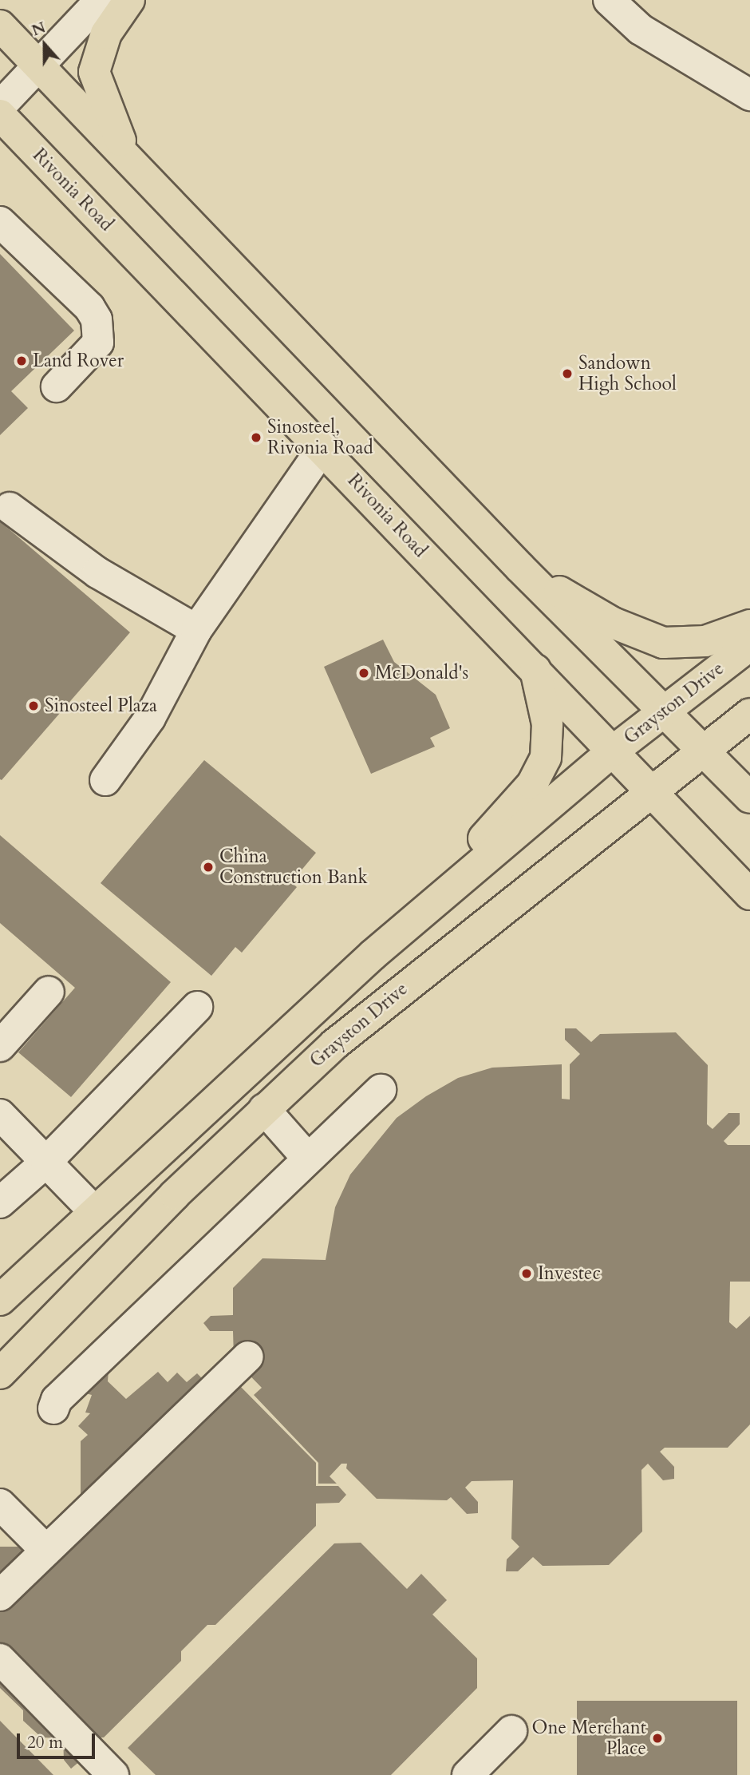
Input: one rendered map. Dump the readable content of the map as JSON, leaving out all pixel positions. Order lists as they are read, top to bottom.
{
  "streets": {
    "main road": ["Rivonia Road", "Grayston Drive"]
  },
  "crossings": [
    ["Rivonia Road", "Grayston Drive"]
  ],
  "places": [
    "Land Rover",
    "Sandown High School",
    "Sinosteel, Rivonia Road",
    "McDonald's",
    "Sinosteel Plaza",
    "China Construction Bank",
    "Investec",
    "One Merchant Place"
  ],
  "scale_bar": "20 m",
  "north": "top"
}
